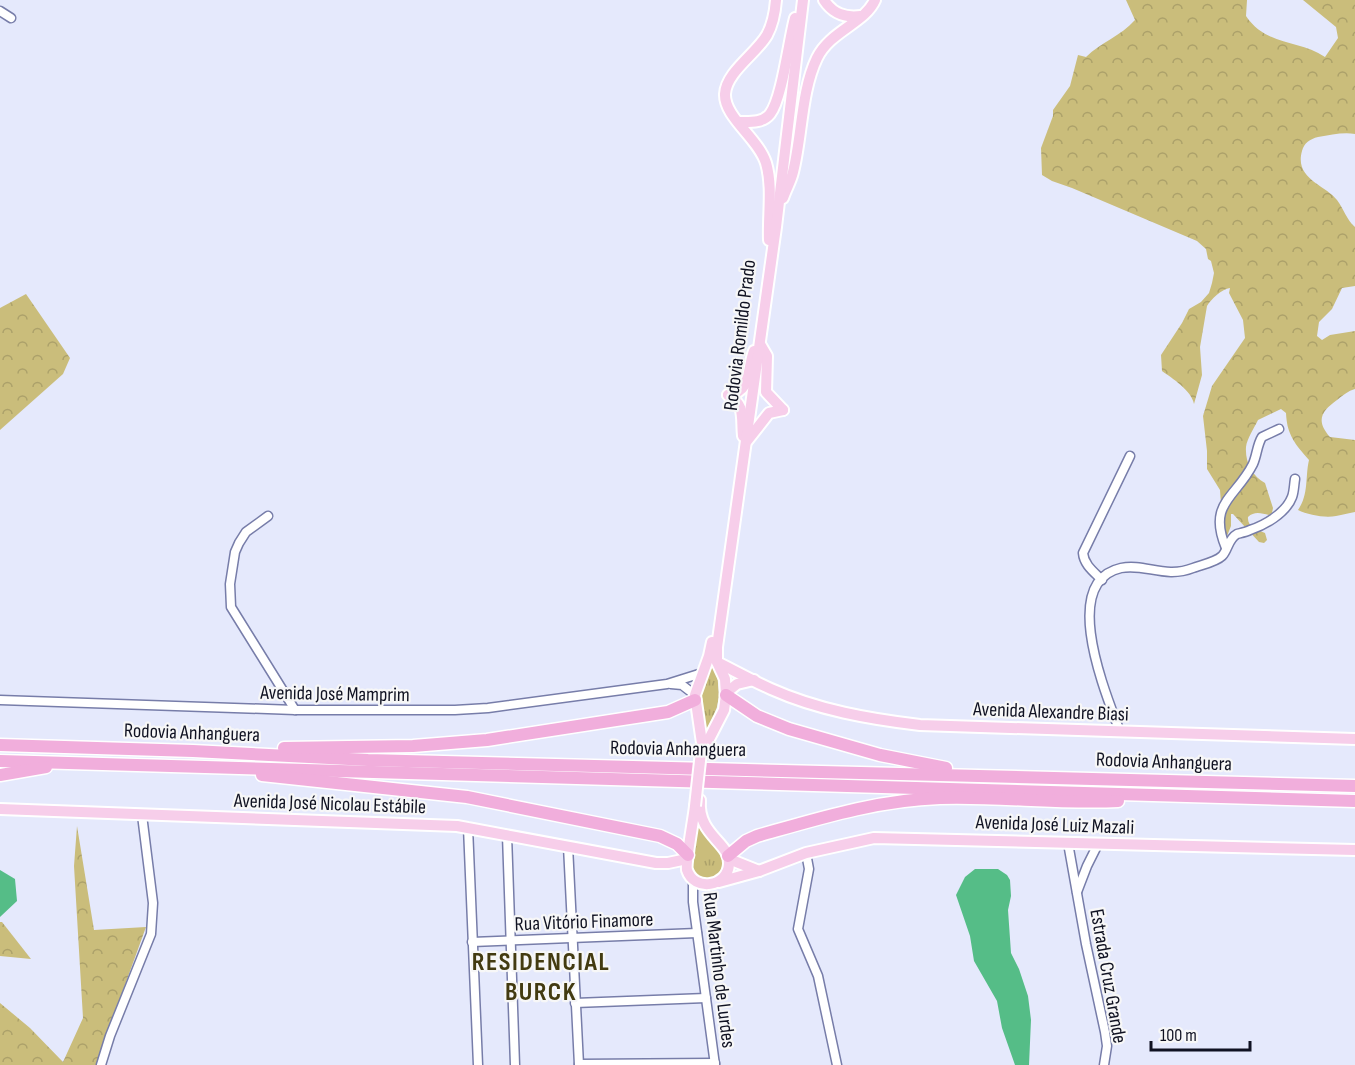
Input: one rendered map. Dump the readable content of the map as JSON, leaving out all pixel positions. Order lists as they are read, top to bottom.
{
  "streets": {
    "highway": ["Rodovia Anhanguera"],
    "main road": [
      "Rodovia Romildo Prado",
      "Avenida Alexandre Biasi",
      "Avenida José Nicolau Estábile",
      "Avenida José Luiz Mazali"
    ],
    "street": [
      "Avenida José Mamprim",
      "Rua Vitório Finamore",
      "Rua Martinho de Lurdes",
      "Estrada Cruz Grande"
    ]
  },
  "crossings": [
    ["Rodovia Romildo Prado", "Avenida José Mamprim"],
    ["Rodovia Romildo Prado", "Avenida Alexandre Biasi"],
    ["Avenida José Nicolau Estábile", "Avenida José Luiz Mazali"],
    ["Avenida José Nicolau Estábile", "Rua Martinho de Lurdes"],
    ["Avenida José Luiz Mazali", "Estrada Cruz Grande"],
    ["Rua Vitório Finamore", "Rua Martinho de Lurdes"]
  ],
  "districts": ["RESIDENCIAL BURCK"],
  "scale_bar": "100 m"
}
